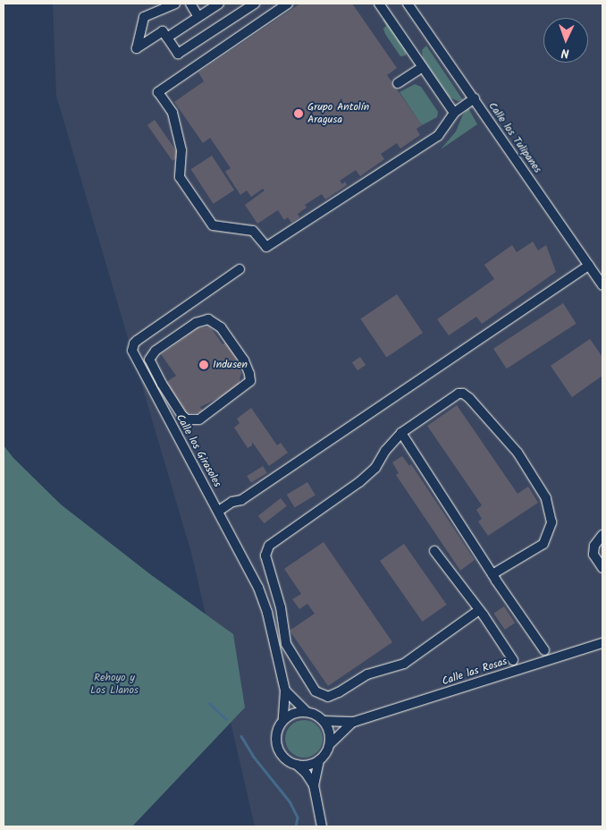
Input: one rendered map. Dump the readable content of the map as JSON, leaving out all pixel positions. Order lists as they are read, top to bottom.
{
  "streets": {
    "street": ["Calle los Tulipanes", "Calle los Girasoles", "Calle las Rosas"]
  },
  "crossings": [
    ["Calle los Girasoles", "Calle las Rosas"]
  ],
  "parks": ["Rehoyo y Los Llanos"],
  "places": ["Grupo Antolín Aragusa", "Indusen"],
  "north": "bottom"
}
